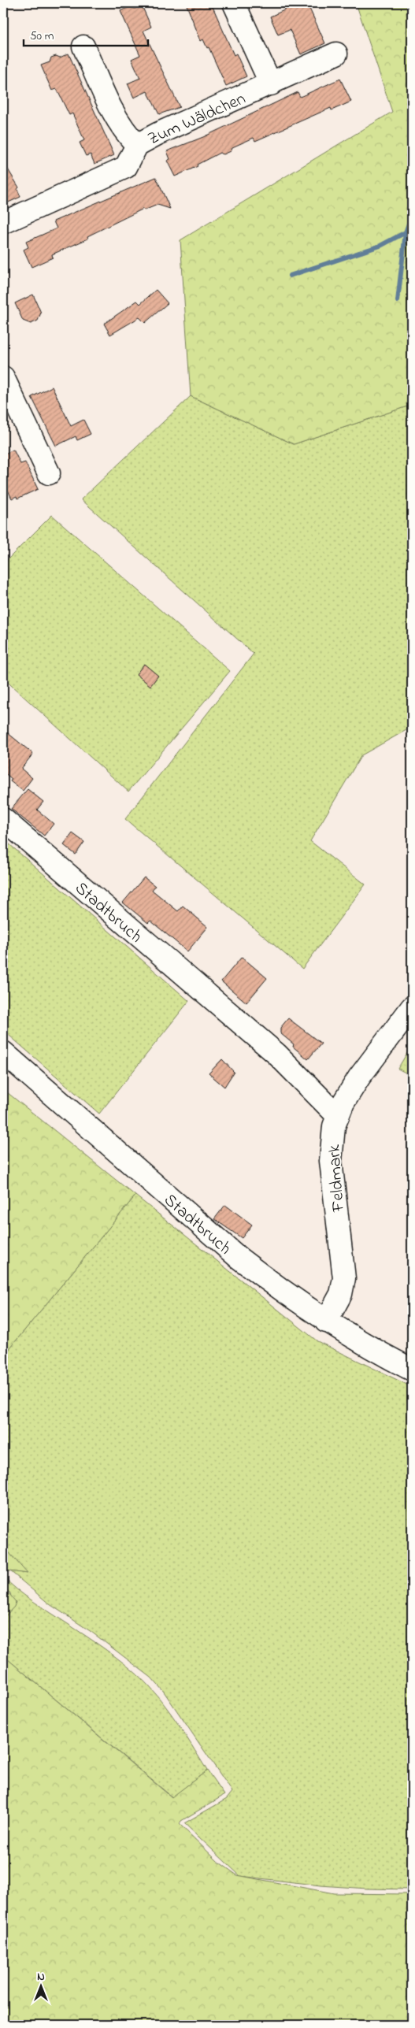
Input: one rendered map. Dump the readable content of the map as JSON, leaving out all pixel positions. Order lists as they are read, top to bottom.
{
  "streets": {
    "street": ["Zum Wäldchen", "Stadtbruch", "Feldmark"]
  },
  "crossings": [
    ["Stadtbruch", "Feldmark"]
  ],
  "scale_bar": "50 m",
  "north": "top"
}
